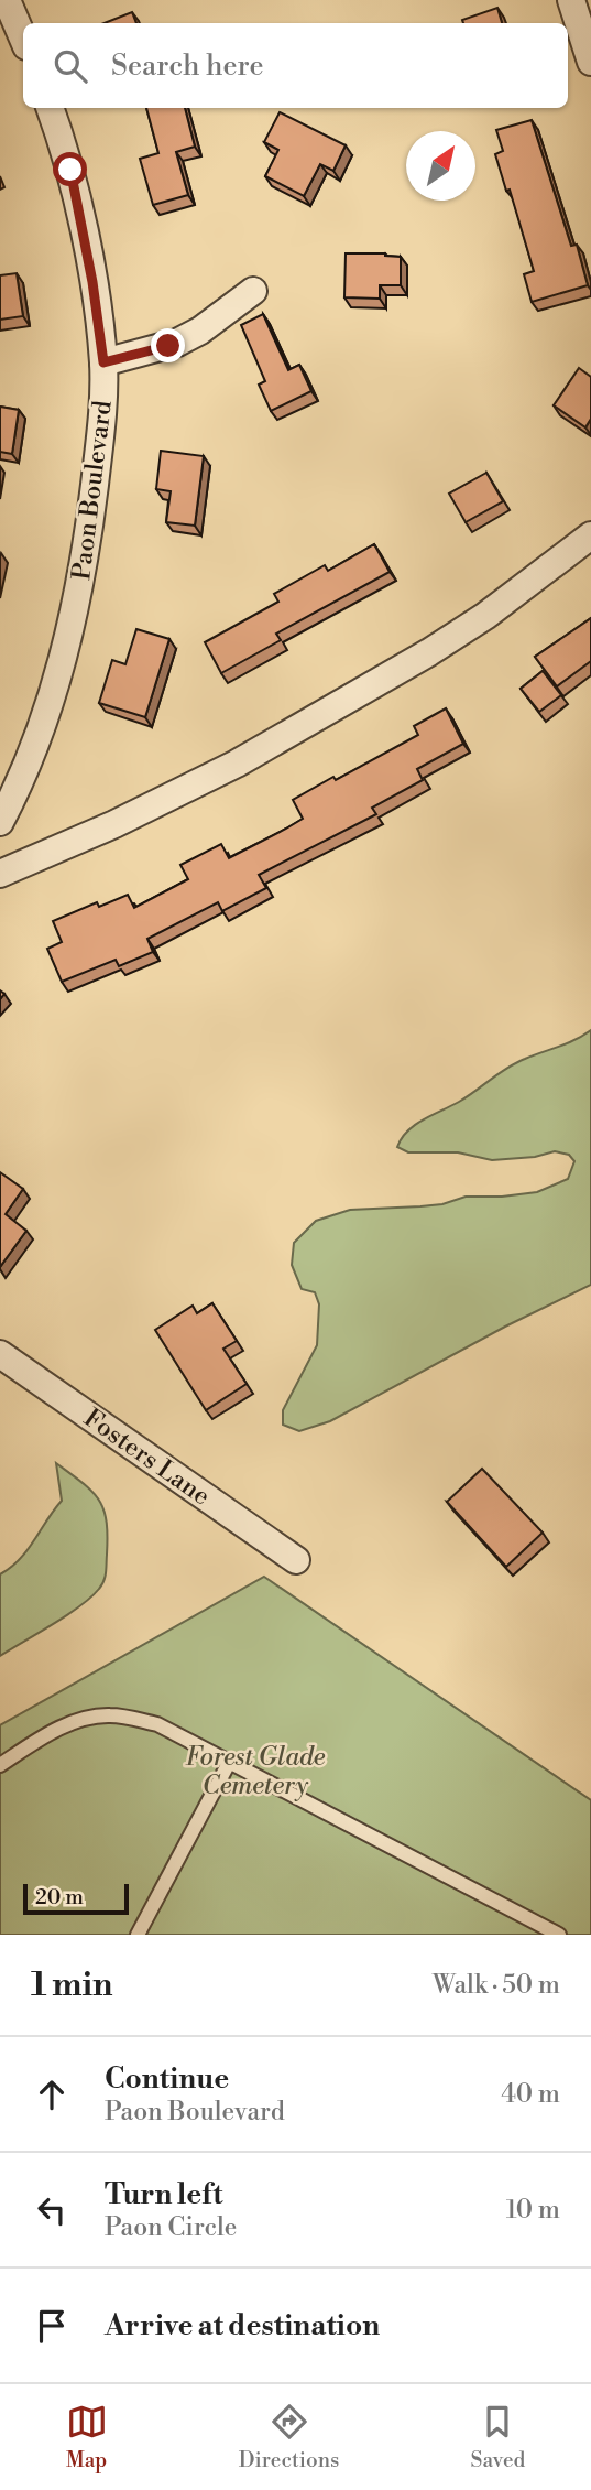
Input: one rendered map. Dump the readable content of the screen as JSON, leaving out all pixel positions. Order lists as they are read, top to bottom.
{
  "streets": {
    "street": ["Paon Boulevard", "Fosters Lane"]
  },
  "parks": ["Forest Glade Cemetery"],
  "scale_bar": "20 m",
  "north": "top right",
  "page": {
    "search": "Search here",
    "scale": "20 m",
    "heading": ["1 min", "Walk · 50 m"],
    "list": [
      ["Continue", "Paon Boulevard", "40 m"],
      ["Turn left", "Paon Circle", "10 m"],
      "Arrive at destination"
    ],
    "nav": ["Map", "Directions", "Saved"]
  }
}
